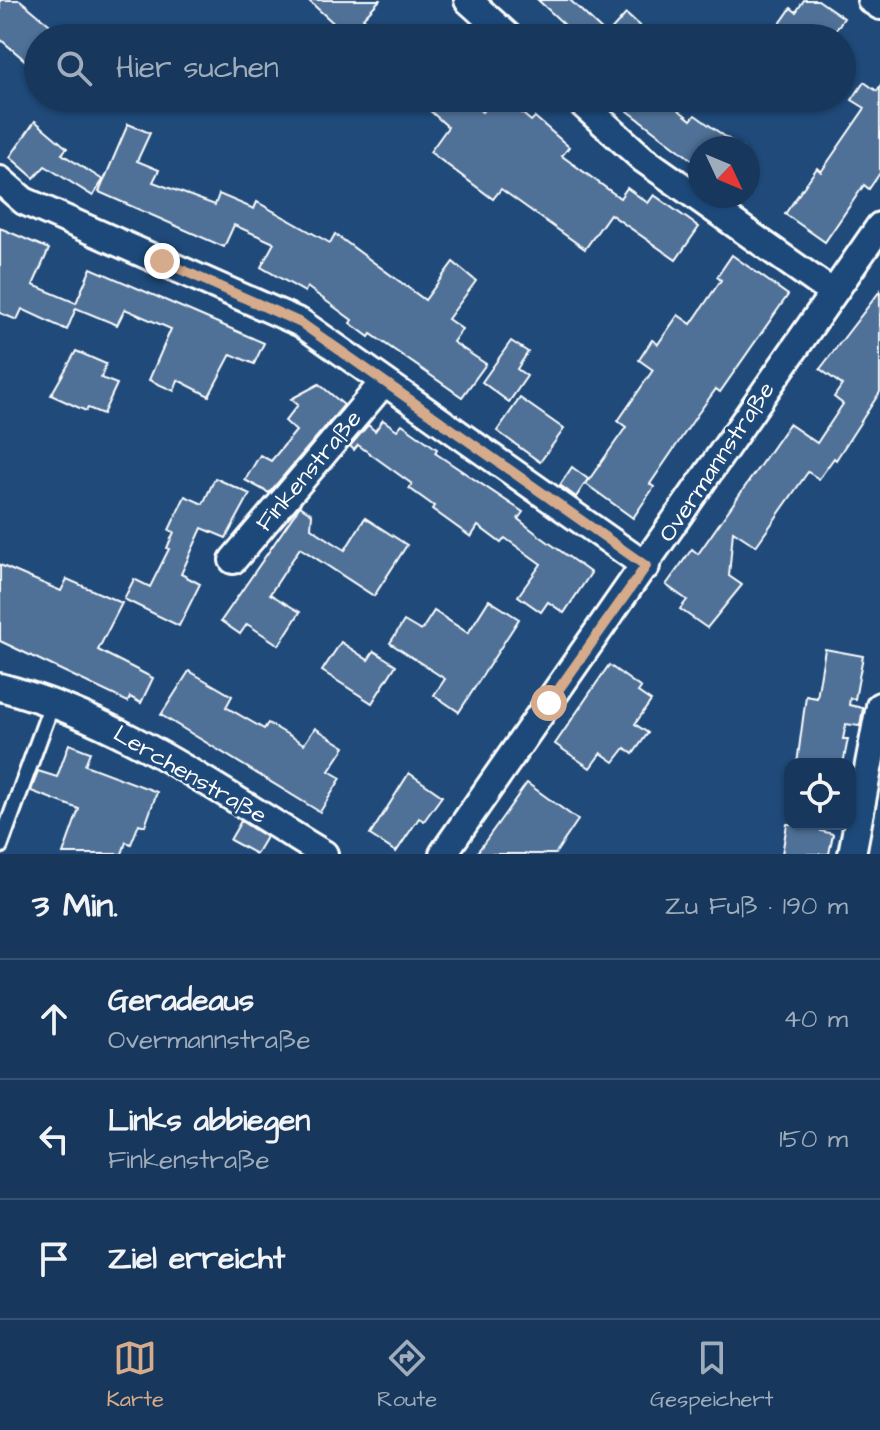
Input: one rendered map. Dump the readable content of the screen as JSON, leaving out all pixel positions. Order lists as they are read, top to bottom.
{
  "streets": {
    "street": ["Overmannstraße", "Finkenstraße", "Lerchenstraße"]
  },
  "north": "bottom right",
  "page": {
    "search": "Hier suchen",
    "heading": ["3 Min.", "Zu Fuß · 190 m"],
    "list": [
      ["Geradeaus", "Overmannstraße", "40 m"],
      ["Links abbiegen", "Finkenstraße", "150 m"],
      "Ziel erreicht"
    ],
    "nav": ["Karte", "Route", "Gespeichert"]
  }
}
